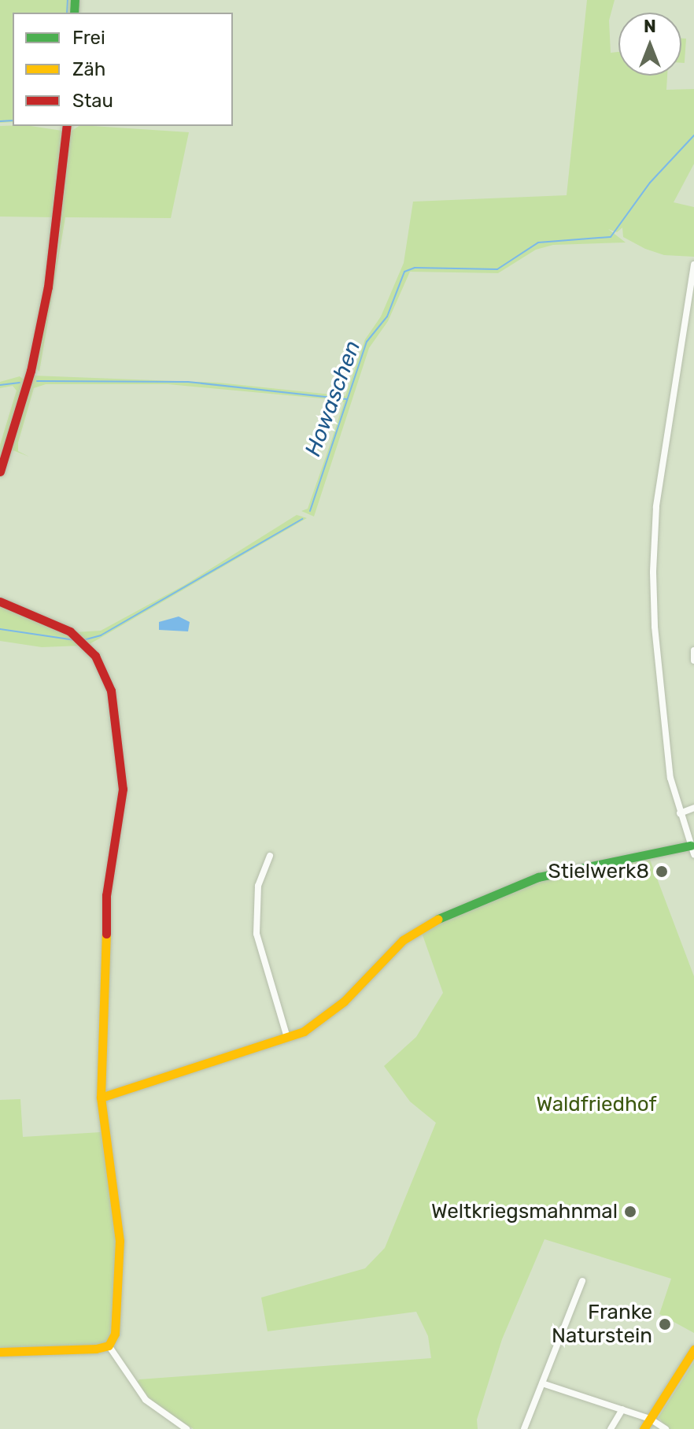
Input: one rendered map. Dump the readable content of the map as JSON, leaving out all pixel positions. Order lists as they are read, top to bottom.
{
  "water": ["Howaschen"],
  "parks": ["Waldfriedhof"],
  "places": ["Stielwerk8", "Weltkriegsmahnmal", "Franke Naturstein"],
  "legend": ["Frei", "Zäh", "Stau"],
  "north": "top"
}
